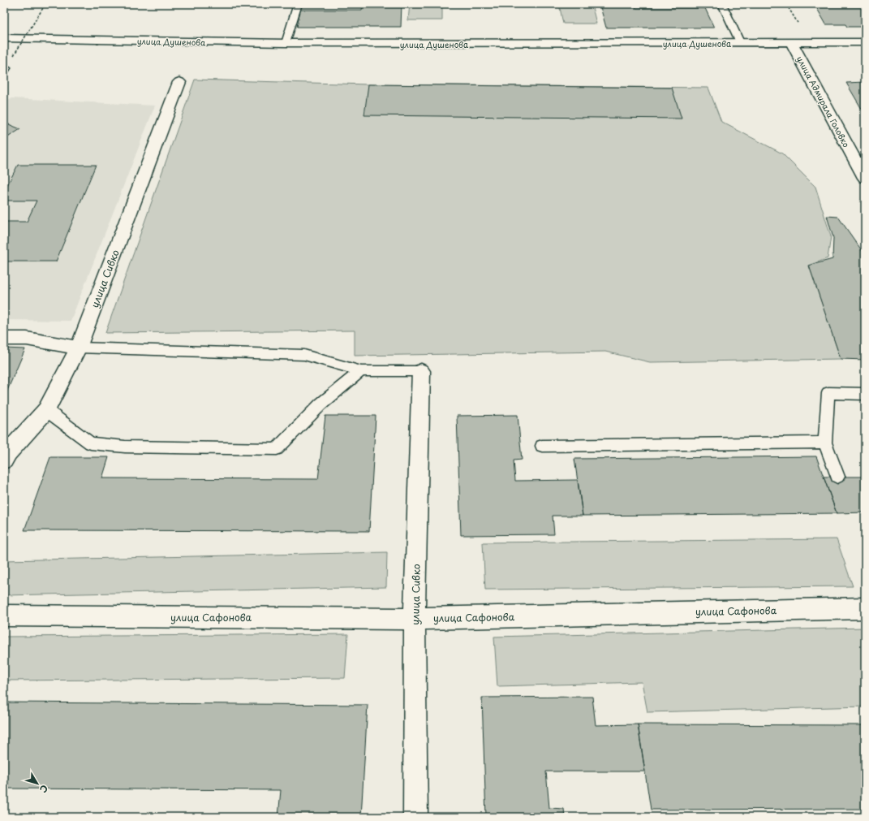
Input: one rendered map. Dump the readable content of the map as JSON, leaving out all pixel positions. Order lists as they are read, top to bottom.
{
  "streets": {
    "street": [
      "улица Душенова",
      "улица Адмирала Головко",
      "улица Сивко",
      "улица Сафонова"
    ]
  },
  "crossings": [
    ["улица Душенова", "улица Адмирала Головко"],
    ["улица Сивко", "улица Сафонова"]
  ],
  "north": "bottom right"
}
